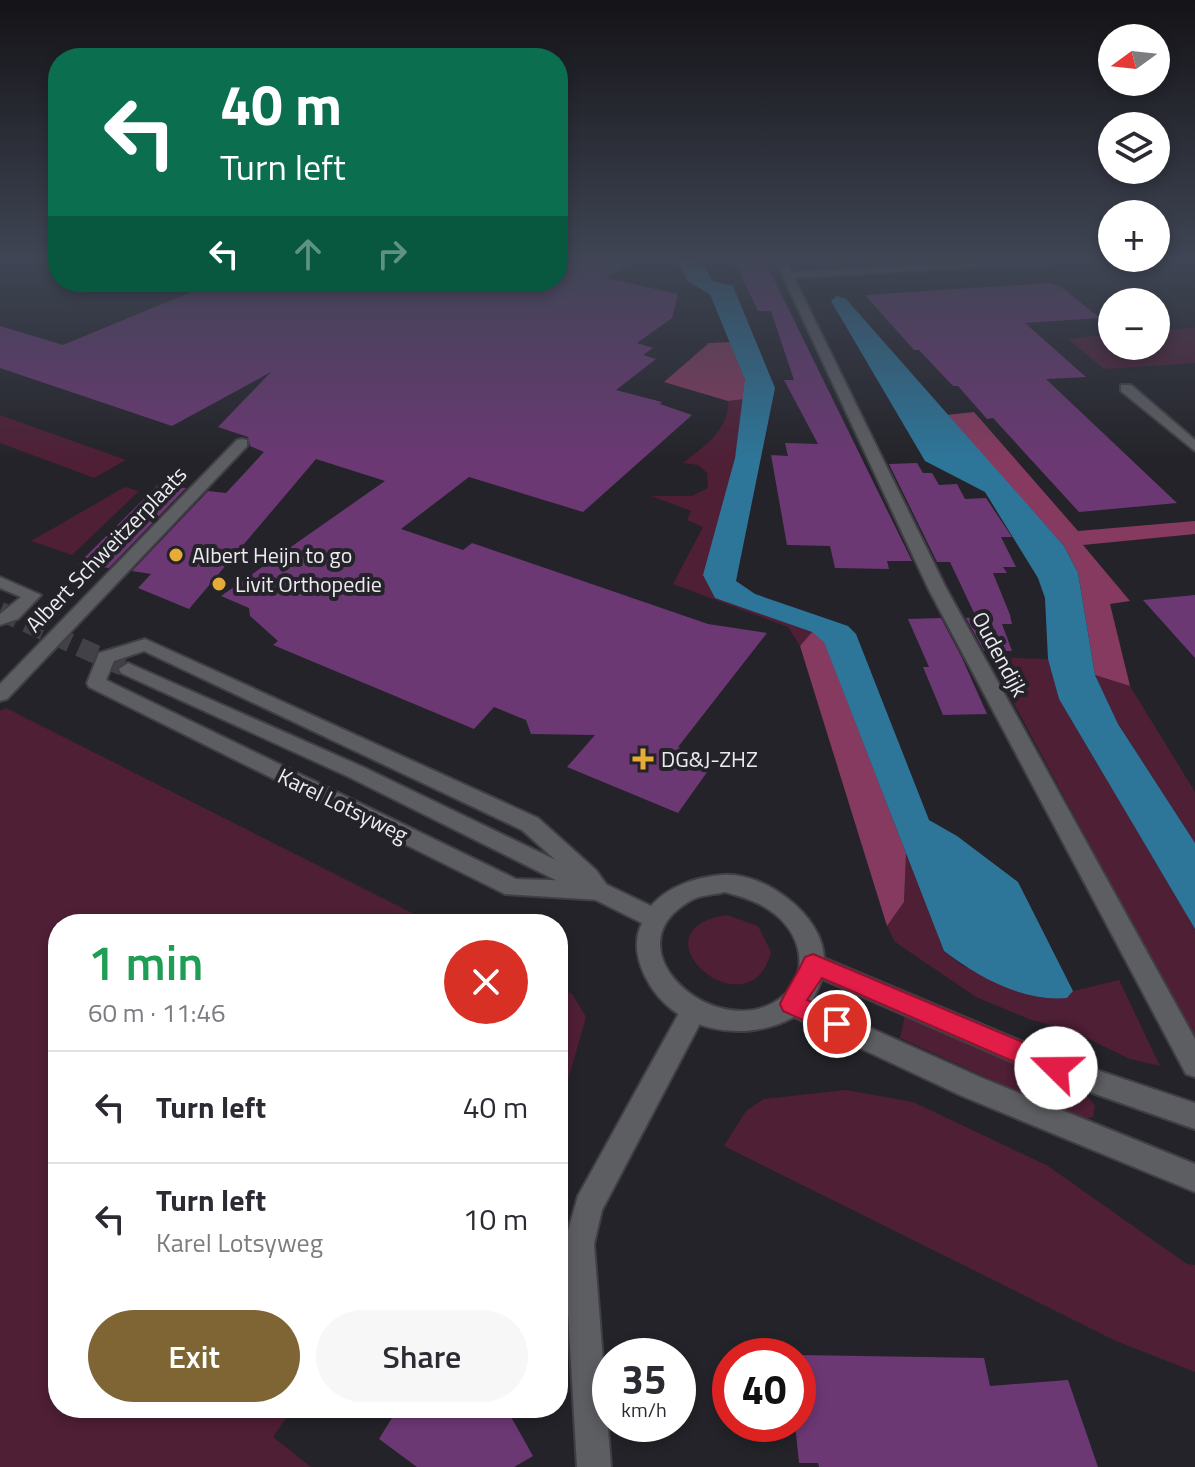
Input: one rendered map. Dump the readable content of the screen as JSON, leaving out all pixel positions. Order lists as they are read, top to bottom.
{
  "streets": {
    "street": ["Albert Schweitzerplaats", "Oudendijk", "Karel Lotsyweg"]
  },
  "places": {
    "other": ["Albert Heijn to go", "Livit Orthopedie"],
    "health": ["DG&J-ZHZ"]
  },
  "north": "left",
  "page": {
    "map_buttons": ["+", "−"],
    "turn": ["40 m", "Turn left"],
    "heading": ["1 min", "60 m · 11:46"],
    "list": [
      {
        "name": "Turn left",
        "value": "40 m"
      },
      {
        "name": "Turn left",
        "note": "Karel Lotsyweg",
        "value": "10 m"
      }
    ],
    "buttons": ["Exit", "Share"],
    "speed": "35 km/h",
    "limit": "40"
  }
}
